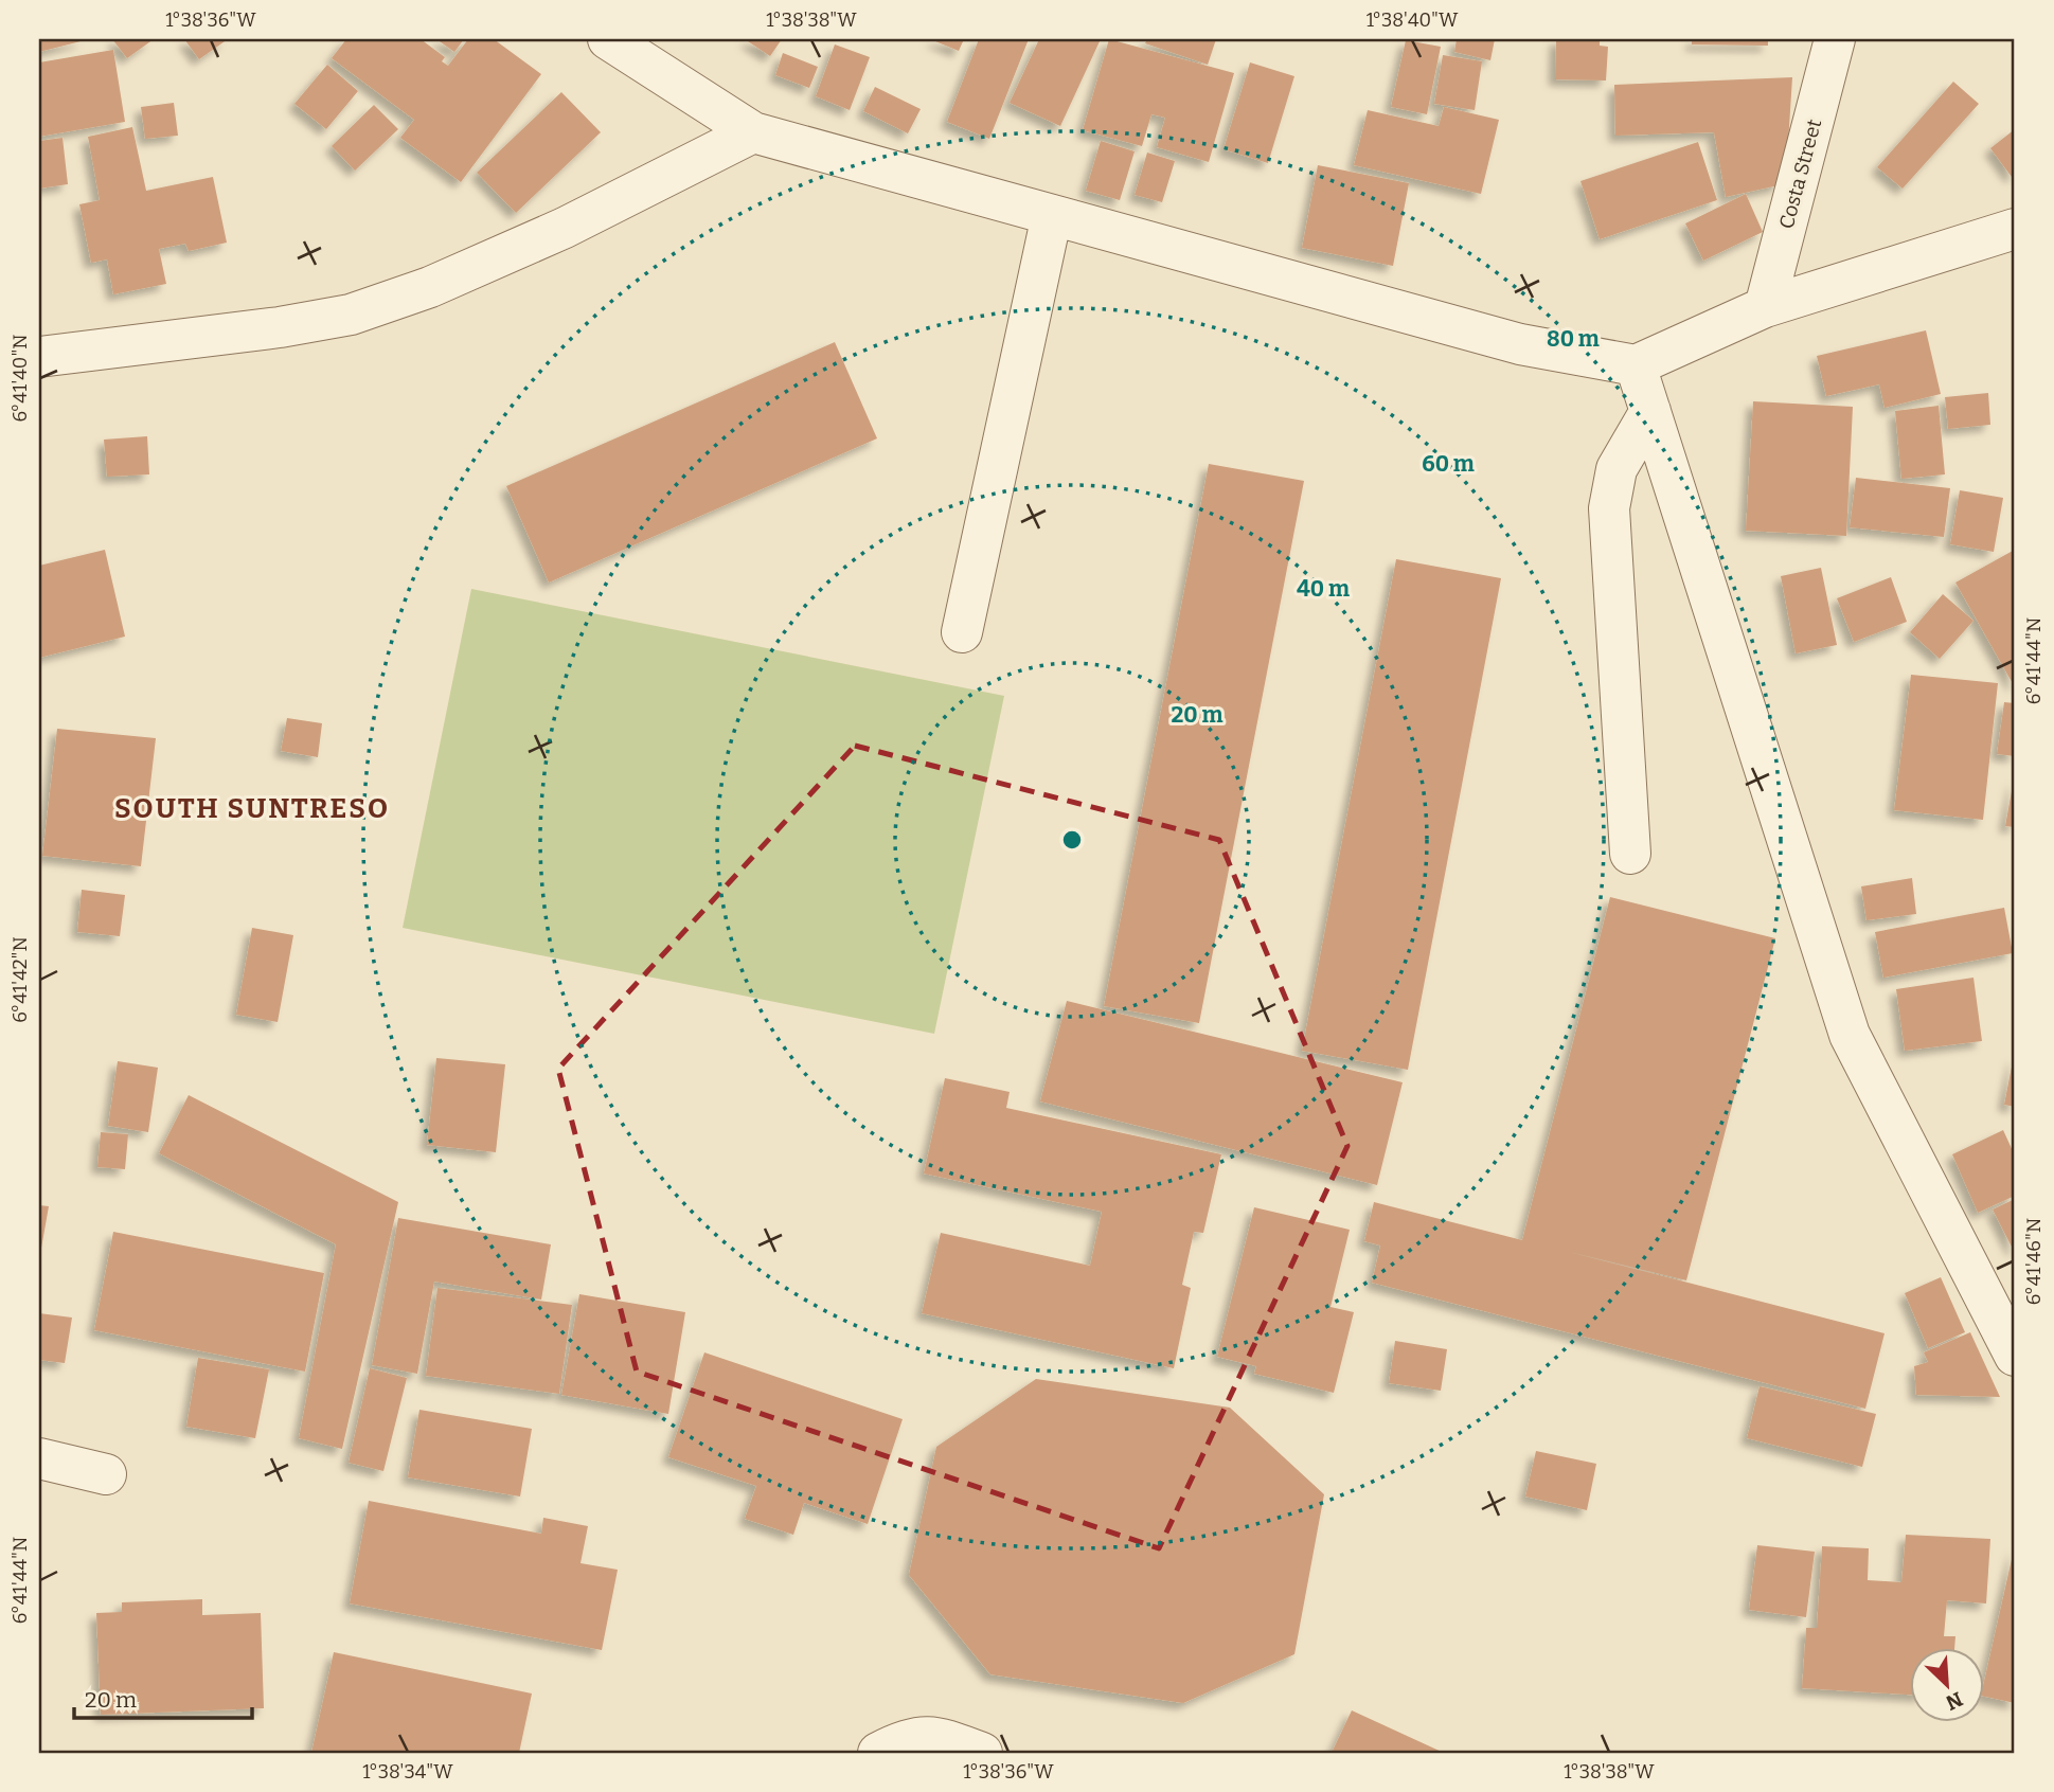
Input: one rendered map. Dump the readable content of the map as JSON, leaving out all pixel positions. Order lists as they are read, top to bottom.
{
  "streets": {
    "street": ["Costa Street"]
  },
  "districts": ["SOUTH SUNTRESO"],
  "scale_bar": "20 m",
  "north": "bottom right",
  "coordinates": [
    "1°38'36\"W",
    "1°38'38\"W",
    "1°38'40\"W",
    "6°41'40\"N",
    "6°41'44\"N",
    "6°41'42\"N",
    "6°41'46\"N",
    "1°38'34\"W"
  ],
  "rings": [
    "80 m",
    "60 m",
    "40 m",
    "20 m"
  ]
}
